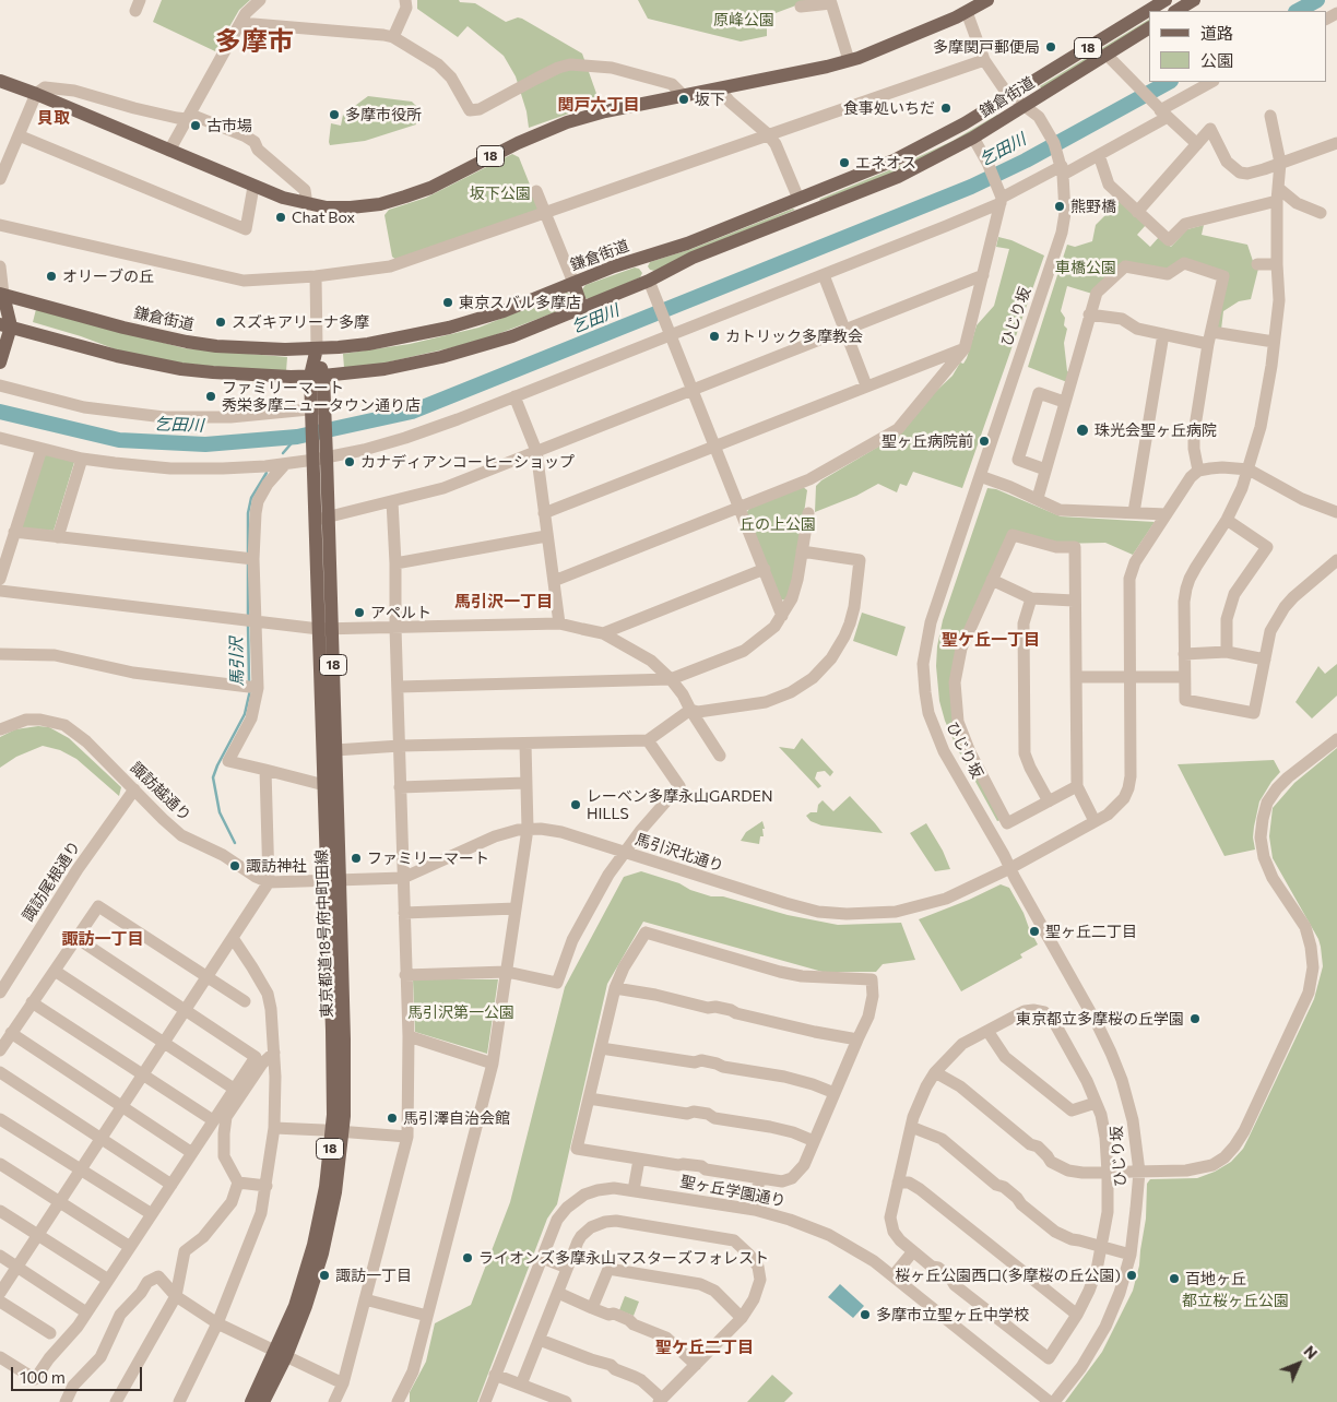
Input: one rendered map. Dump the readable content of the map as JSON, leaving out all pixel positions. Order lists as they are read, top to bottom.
{
  "streets": {
    "main road": ["18", "鎌倉街道", "東京都道18号府中町田線"],
    "street": [
      "ひじり坂",
      "諏訪越通り",
      "馬引沢北通り",
      "諏訪尾根通り",
      "聖ヶ丘学園通り"
    ]
  },
  "crossings": [
    ["18", "鎌倉街道"],
    ["18", "ひじり坂"],
    ["18", "東京都道18号府中町田線"],
    ["鎌倉街道", "ひじり坂"],
    ["ひじり坂", "馬引沢北通り"],
    ["諏訪越通り", "馬引沢北通り"],
    ["諏訪越通り", "諏訪尾根通り"],
    ["諏訪越通り", "東京都道18号府中町田線"],
    ["馬引沢北通り", "東京都道18号府中町田線"]
  ],
  "districts": [
    "多摩市",
    "関戸六丁目",
    "貝取",
    "馬引沢一丁目",
    "聖ケ丘一丁目",
    "諏訪一丁目",
    "聖ケ丘二丁目"
  ],
  "water": ["乞田川", "馬引沢"],
  "parks": [
    "原峰公園",
    "坂下公園",
    "車橋公園",
    "丘の上公園",
    "馬引沢第一公園",
    "都立桜ヶ丘公園"
  ],
  "places": [
    "多摩関戸郵便局",
    "坂下",
    "食事処いちだ",
    "多摩市役所",
    "古市場",
    "エネオス",
    "熊野橋",
    "Chat Box",
    "オリーブの丘",
    "東京スバル多摩店",
    "スズキアリーナ多摩",
    "カトリック多摩教会",
    "ファミリーマート 秀栄多摩ニュータウン通り店",
    "珠光会聖ヶ丘病院",
    "聖ヶ丘病院前",
    "カナディアンコーヒーショップ",
    "アペルト",
    "レーベン多摩永山GARDEN HILLS",
    "ファミリーマート",
    "諏訪神社",
    "聖ヶ丘二丁目",
    "東京都立多摩桜の丘学園",
    "馬引澤自治会館",
    "ライオンズ多摩永山マスターズフォレスト",
    "諏訪一丁目",
    "桜ヶ丘公園西口(多摩桜の丘公園)",
    "百地ヶ丘",
    "多摩市立聖ヶ丘中学校"
  ],
  "legend": ["道路", "公園"],
  "scale_bar": "100 m",
  "north": "top right"
}
